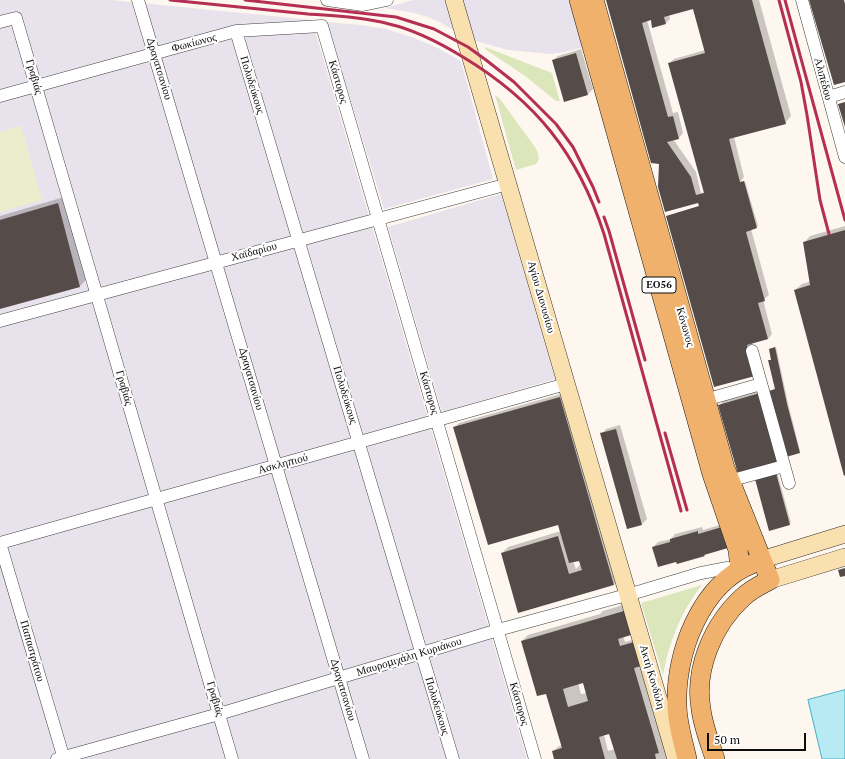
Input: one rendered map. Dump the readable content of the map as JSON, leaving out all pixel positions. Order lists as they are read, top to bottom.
{
  "streets": {
    "main road": [
      "ΕΟ56",
      "Αγίου Διονυσίου",
      "Κόνωνος",
      "Ακτή Κονδύλη"
    ],
    "street": [
      "Φωκίωνος",
      "Δραγατσανίου",
      "Γραβιάς",
      "Αλιπέδου",
      "Κάστορος",
      "Πολυδεύκους",
      "Χαϊδαρίου",
      "Ασκληπιού",
      "Παπαστράτου",
      "Μαυρομιχάλη Κυριάκου"
    ]
  },
  "crossings": [
    ["Φωκίωνος", "Δραγατσανίου"],
    ["Φωκίωνος", "Γραβιάς"],
    ["Φωκίωνος", "Κάστορος"],
    ["Φωκίωνος", "Πολυδεύκους"],
    ["Δραγατσανίου", "Χαϊδαρίου"],
    ["Δραγατσανίου", "Ασκληπιού"],
    ["Δραγατσανίου", "Μαυρομιχάλη Κυριάκου"],
    ["Γραβιάς", "Χαϊδαρίου"],
    ["Γραβιάς", "Ασκληπιού"],
    ["Γραβιάς", "Μαυρομιχάλη Κυριάκου"],
    ["Κάστορος", "Χαϊδαρίου"],
    ["Κάστορος", "Ασκληπιού"],
    ["Κάστορος", "Μαυρομιχάλη Κυριάκου"],
    ["Πολυδεύκους", "Χαϊδαρίου"],
    ["Πολυδεύκους", "Ασκληπιού"],
    ["Πολυδεύκους", "Μαυρομιχάλη Κυριάκου"],
    ["Χαϊδαρίου", "Αγίου Διονυσίου"],
    ["Αγίου Διονυσίου", "Ασκληπιού"],
    ["Αγίου Διονυσίου", "Μαυρομιχάλη Κυριάκου"],
    ["Αγίου Διονυσίου", "Ακτή Κονδύλη"],
    ["Κόνωνος", "Μαυρομιχάλη Κυριάκου"],
    ["Ασκληπιού", "Παπαστράτου"],
    ["Παπαστράτου", "Μαυρομιχάλη Κυριάκου"],
    ["Μαυρομιχάλη Κυριάκου", "Ακτή Κονδύλη"]
  ],
  "scale_bar": "50 m"
}
